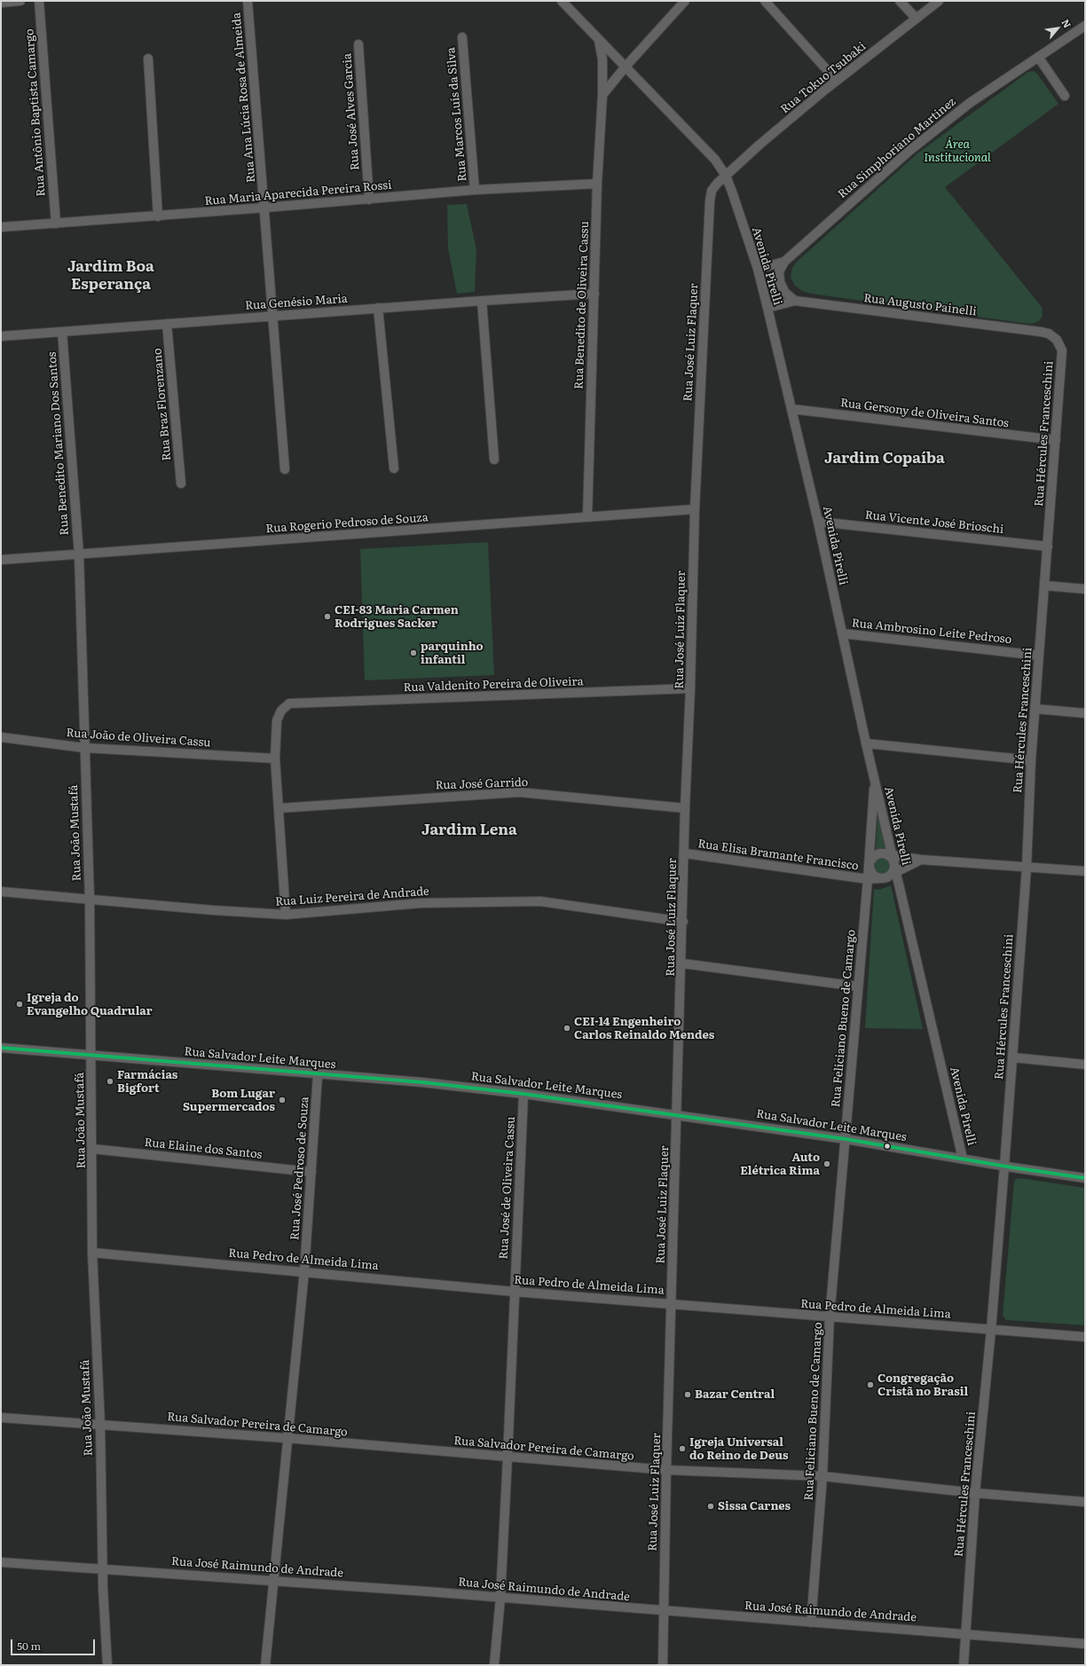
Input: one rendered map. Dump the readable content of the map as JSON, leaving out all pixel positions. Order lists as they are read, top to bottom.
{
  "streets": {
    "street": [
      "Rua Tokuo Tsubaki",
      "Rua Ana Lúcia Rosa de Almeida",
      "Rua José Alves Garcia",
      "Rua Antônio Baptista Camargo",
      "Rua Marcos Luís da Silva",
      "Rua Simphoriano Martinez",
      "Rua Maria Aparecida Pereira Rossi",
      "Avenida Pirelli",
      "Rua Genésio Maria",
      "Rua Benedito de Oliveira Cassu",
      "Rua Augusto Painelli",
      "Rua José Luiz Flaquer",
      "Rua Braz Florenzano",
      "Rua Gersony de Oliveira Santos",
      "Rua Hércules Franceschini",
      "Rua Benedito Mariano Dos Santos",
      "Rua Vicente José Brioschi",
      "Rua Rogerio Pedroso de Souza",
      "Rua Ambrosino Leite Pedroso",
      "Rua Valdenito Pereira de Oliveira",
      "Rua João de Oliveira Cassu",
      "Rua José Garrido",
      "Rua João Mustafá",
      "Rua Elisa Bramante Francisco",
      "Rua Luiz Pereira de Andrade",
      "Rua Feliciano Bueno de Camargo",
      "Rua Salvador Leite Marques",
      "Rua Elaine dos Santos",
      "Rua José Pedroso de Souza",
      "Rua José de Oliveira Cassu",
      "Rua Pedro de Almeida Lima",
      "Rua Salvador Pereira de Camargo",
      "Rua José Raimundo de Andrade"
    ]
  },
  "crossings": [
    ["Rua Tokuo Tsubaki", "Avenida Pirelli"],
    ["Rua Tokuo Tsubaki", "Rua José Luiz Flaquer"],
    ["Rua Ana Lúcia Rosa de Almeida", "Rua Maria Aparecida Pereira Rossi"],
    ["Rua Ana Lúcia Rosa de Almeida", "Rua Genésio Maria"],
    ["Rua José Alves Garcia", "Rua Maria Aparecida Pereira Rossi"],
    ["Rua Antônio Baptista Camargo", "Rua Maria Aparecida Pereira Rossi"],
    ["Rua Marcos Luís da Silva", "Rua Maria Aparecida Pereira Rossi"],
    ["Rua Simphoriano Martinez", "Avenida Pirelli"],
    ["Rua Maria Aparecida Pereira Rossi", "Rua Benedito de Oliveira Cassu"],
    ["Avenida Pirelli", "Rua Benedito de Oliveira Cassu"],
    ["Avenida Pirelli", "Rua Augusto Painelli"],
    ["Avenida Pirelli", "Rua José Luiz Flaquer"],
    ["Avenida Pirelli", "Rua Gersony de Oliveira Santos"],
    ["Avenida Pirelli", "Rua Vicente José Brioschi"],
    ["Avenida Pirelli", "Rua Ambrosino Leite Pedroso"],
    ["Avenida Pirelli", "Rua Elisa Bramante Francisco"],
    ["Avenida Pirelli", "Rua Feliciano Bueno de Camargo"],
    ["Avenida Pirelli", "Rua Salvador Leite Marques"],
    ["Rua Genésio Maria", "Rua Benedito de Oliveira Cassu"],
    ["Rua Genésio Maria", "Rua Braz Florenzano"],
    ["Rua Genésio Maria", "Rua Benedito Mariano Dos Santos"],
    ["Rua Benedito de Oliveira Cassu", "Rua Rogerio Pedroso de Souza"],
    ["Rua Augusto Painelli", "Rua Hércules Franceschini"],
    ["Rua José Luiz Flaquer", "Rua Rogerio Pedroso de Souza"],
    ["Rua José Luiz Flaquer", "Rua Valdenito Pereira de Oliveira"],
    ["Rua José Luiz Flaquer", "Rua José Garrido"],
    ["Rua José Luiz Flaquer", "Rua Elisa Bramante Francisco"],
    ["Rua José Luiz Flaquer", "Rua Luiz Pereira de Andrade"],
    ["Rua José Luiz Flaquer", "Rua Salvador Leite Marques"],
    ["Rua José Luiz Flaquer", "Rua Pedro de Almeida Lima"],
    ["Rua José Luiz Flaquer", "Rua Salvador Pereira de Camargo"],
    ["Rua José Luiz Flaquer", "Rua José Raimundo de Andrade"],
    ["Rua Gersony de Oliveira Santos", "Rua Hércules Franceschini"],
    ["Rua Hércules Franceschini", "Rua Vicente José Brioschi"],
    ["Rua Hércules Franceschini", "Rua Ambrosino Leite Pedroso"],
    ["Rua Hércules Franceschini", "Rua Salvador Leite Marques"],
    ["Rua Hércules Franceschini", "Rua Pedro de Almeida Lima"],
    ["Rua Hércules Franceschini", "Rua Salvador Pereira de Camargo"],
    ["Rua Hércules Franceschini", "Rua José Raimundo de Andrade"],
    ["Rua Benedito Mariano Dos Santos", "Rua Rogerio Pedroso de Souza"],
    ["Rua Benedito Mariano Dos Santos", "Rua João Mustafá"],
    ["Rua Rogerio Pedroso de Souza", "Rua João Mustafá"],
    ["Rua Valdenito Pereira de Oliveira", "Rua João de Oliveira Cassu"],
    ["Rua João de Oliveira Cassu", "Rua João Mustafá"],
    ["Rua João Mustafá", "Rua Luiz Pereira de Andrade"],
    ["Rua João Mustafá", "Rua Salvador Leite Marques"],
    ["Rua João Mustafá", "Rua Elaine dos Santos"],
    ["Rua João Mustafá", "Rua Pedro de Almeida Lima"],
    ["Rua João Mustafá", "Rua Salvador Pereira de Camargo"],
    ["Rua João Mustafá", "Rua José Raimundo de Andrade"],
    ["Rua Elisa Bramante Francisco", "Rua Feliciano Bueno de Camargo"],
    ["Rua Feliciano Bueno de Camargo", "Rua Salvador Leite Marques"],
    ["Rua Feliciano Bueno de Camargo", "Rua Pedro de Almeida Lima"],
    ["Rua Feliciano Bueno de Camargo", "Rua Salvador Pereira de Camargo"],
    ["Rua Feliciano Bueno de Camargo", "Rua José Raimundo de Andrade"],
    ["Rua Salvador Leite Marques", "Rua José Pedroso de Souza"],
    ["Rua Salvador Leite Marques", "Rua José de Oliveira Cassu"],
    ["Rua Elaine dos Santos", "Rua José Pedroso de Souza"],
    ["Rua José Pedroso de Souza", "Rua Pedro de Almeida Lima"],
    ["Rua José Pedroso de Souza", "Rua Salvador Pereira de Camargo"],
    ["Rua José Pedroso de Souza", "Rua José Raimundo de Andrade"],
    ["Rua José de Oliveira Cassu", "Rua Pedro de Almeida Lima"],
    ["Rua José de Oliveira Cassu", "Rua Salvador Pereira de Camargo"],
    ["Rua José de Oliveira Cassu", "Rua José Raimundo de Andrade"]
  ],
  "districts": ["Jardim Boa Esperança", "Jardim Copaíba", "Jardim Lena"],
  "parks": ["Área Institucional"],
  "places": [
    "CEI-83 Maria Carmen Rodrigues Sacker",
    "parquinho infantil",
    "Igreja do Evangelho Quadrular",
    "CEI-14 Engenheiro Carlos Reinaldo Mendes",
    "Farmácias Bigfort",
    "Bom Lugar Supermercados",
    "Auto Elétrica Rima",
    "Congregação Cristã no Brasil",
    "Bazar Central",
    "Igreja Universal do Reino de Deus",
    "Sissa Carnes"
  ],
  "scale_bar": "50 m",
  "north": "top right"
}
